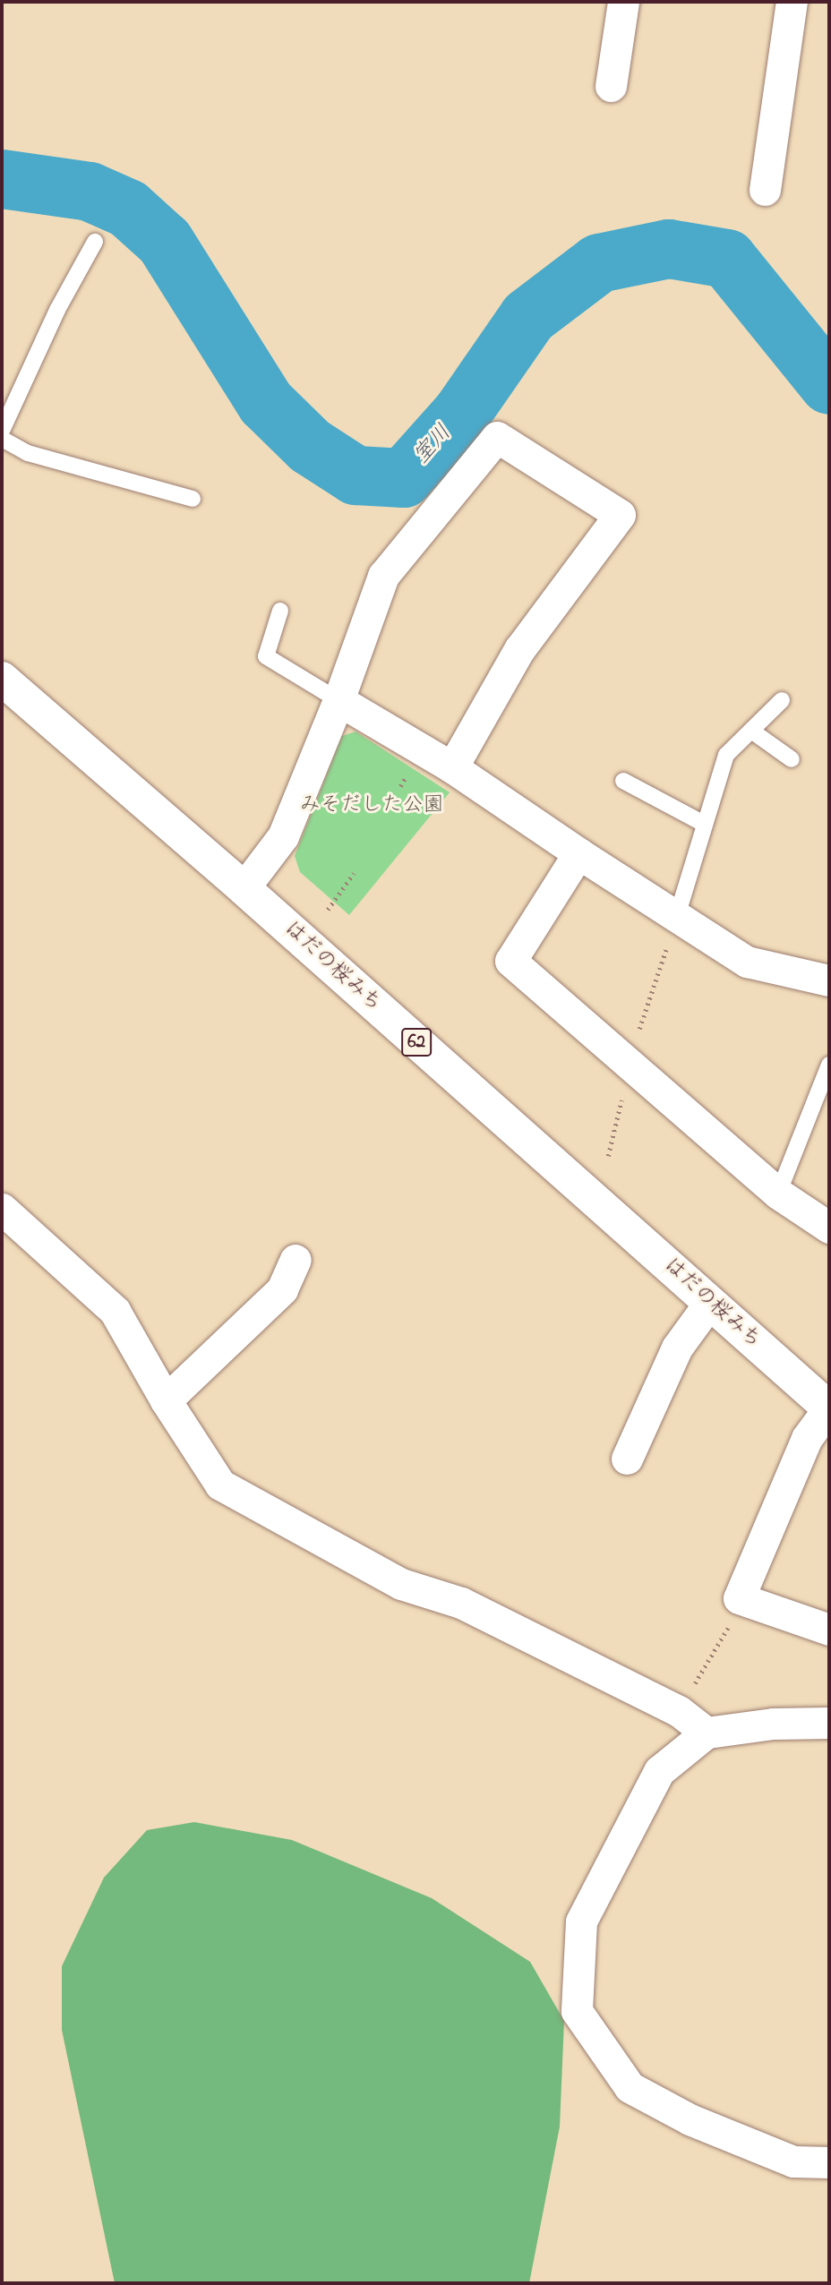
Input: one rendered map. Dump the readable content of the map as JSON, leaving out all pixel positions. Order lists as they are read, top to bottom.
{
  "streets": {
    "main road": ["はだの桜みち", "62"]
  },
  "water": ["室川"],
  "parks": ["みそだした公園"]
}
